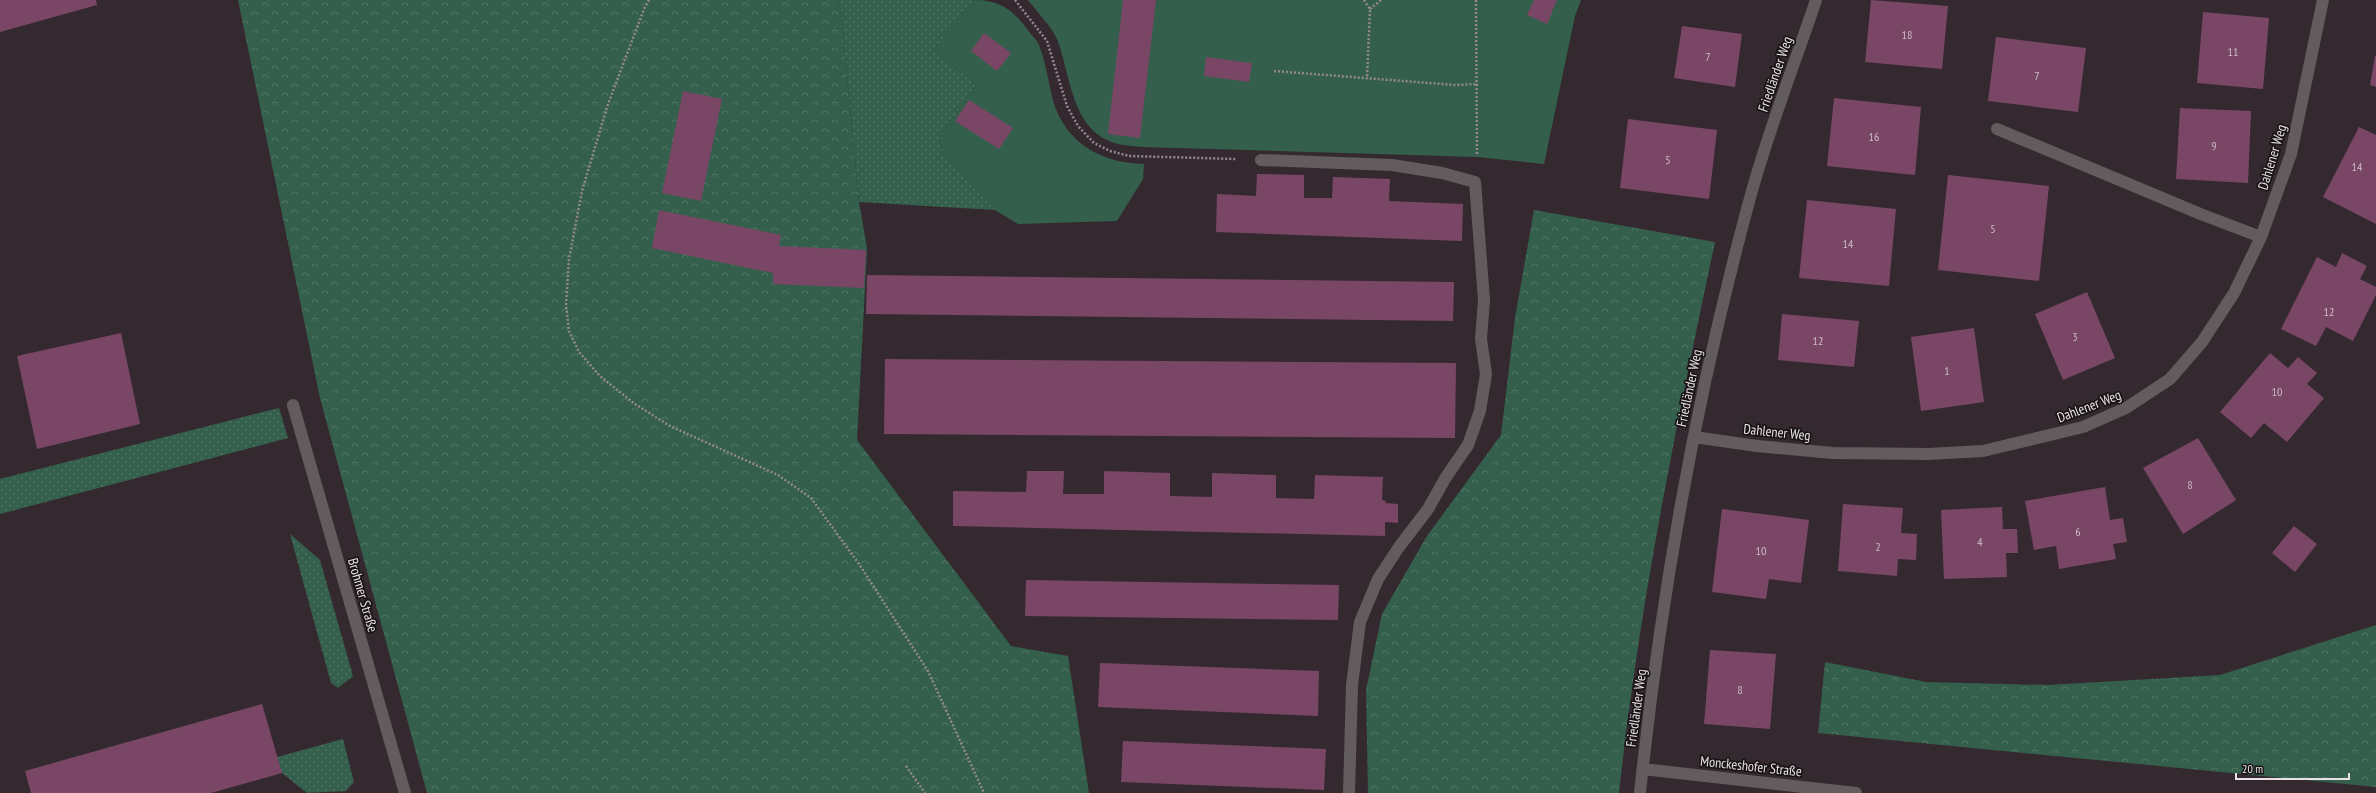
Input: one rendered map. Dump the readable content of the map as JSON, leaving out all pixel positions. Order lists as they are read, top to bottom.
{
  "streets": {
    "street": [
      "Friedländer Weg",
      "Dahlener Weg",
      "Brohmer Straße",
      "Monckeshofer Straße"
    ]
  },
  "crossings": [
    ["Friedländer Weg", "Dahlener Weg"],
    ["Friedländer Weg", "Monckeshofer Straße"]
  ],
  "house_numbers": [
    "18",
    "11",
    "7",
    "7",
    "16",
    "9",
    "5",
    "14",
    "5",
    "14",
    "12",
    "3",
    "12",
    "1",
    "10",
    "8",
    "6",
    "4",
    "2",
    "10",
    "8"
  ],
  "scale_bar": "20 m"
}
